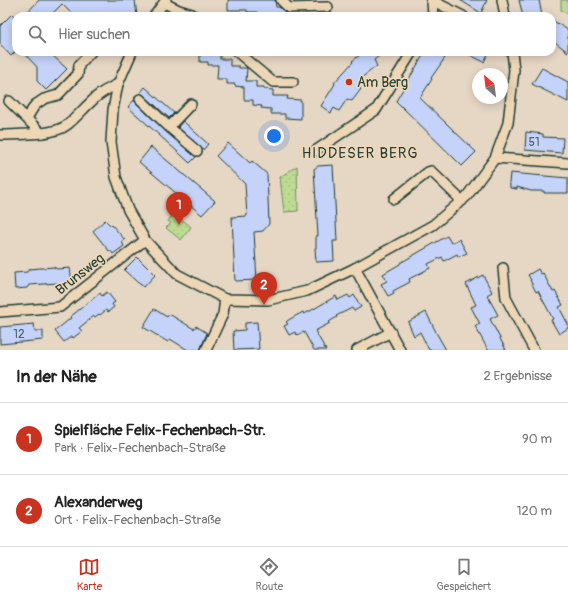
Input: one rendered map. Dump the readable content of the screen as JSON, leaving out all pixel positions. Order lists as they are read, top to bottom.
{
  "streets": {
    "street": ["Brunsweg"]
  },
  "districts": ["HIDDESER BERG"],
  "places": ["Am Berg"],
  "house_numbers": ["51", "12"],
  "north": "top left",
  "page": {
    "search": "Hier suchen",
    "pins": ["1", "2"],
    "heading": ["In der Nähe", "2 Ergebnisse"],
    "list": [
      {
        "mark": "1",
        "name": "Spielfläche Felix-Fechenbach-Str.",
        "note": "Park · Felix-Fechenbach-Straße",
        "value": "90 m"
      },
      {
        "mark": "2",
        "name": "Alexanderweg",
        "note": "Ort · Felix-Fechenbach-Straße",
        "value": "120 m"
      }
    ],
    "nav": ["Karte", "Route", "Gespeichert"]
  }
}
